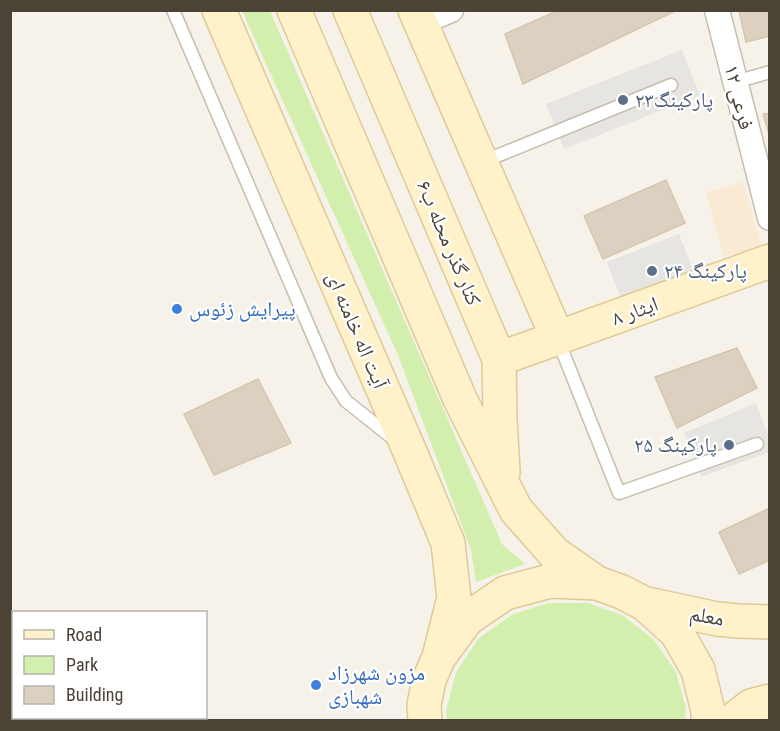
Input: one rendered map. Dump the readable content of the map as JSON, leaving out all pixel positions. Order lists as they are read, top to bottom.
{
  "streets": {
    "main road": [
      "کنار گذر محله ب۶",
      "ایثار ۸",
      "آیت اله خامنه ای",
      "معلم"
    ],
    "street": ["فرعی ۱۲"]
  },
  "crossings": [
    ["کنار گذر محله ب۶", "ایثار ۸"]
  ],
  "places": [
    "پارکینگ۲۳",
    "پارکینگ ۲۴",
    "پیرایش زئوس",
    "پارکینگ ۲۵",
    "مزون شهرزاد شهبازی"
  ],
  "legend": ["Road", "Park", "Building"]
}
